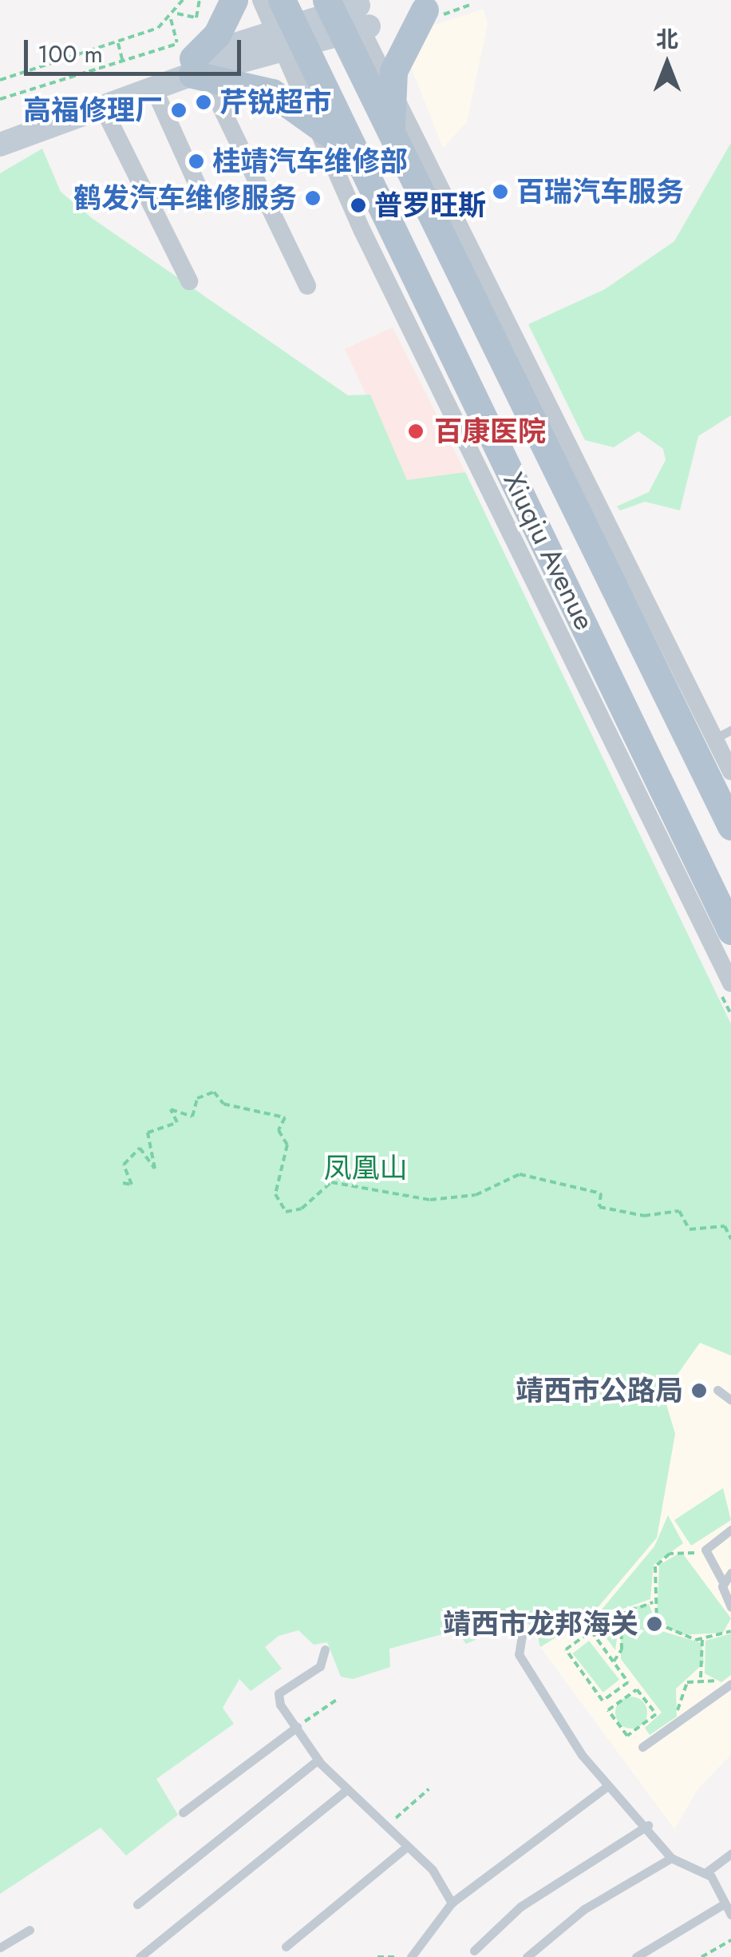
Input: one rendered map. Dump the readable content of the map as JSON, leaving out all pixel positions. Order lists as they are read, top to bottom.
{
  "streets": {
    "main road": ["Xiuqiu Avenue"]
  },
  "parks": ["凤凰山"],
  "places": [
    "芹锐超市",
    "高福修理厂",
    "桂靖汽车维修部",
    "百瑞汽车服务",
    "鹤发汽车维修服务",
    "普罗旺斯",
    "百康医院",
    "靖西市公路局",
    "靖西市龙邦海关"
  ],
  "scale_bar": "100 m",
  "north": "top"
}
